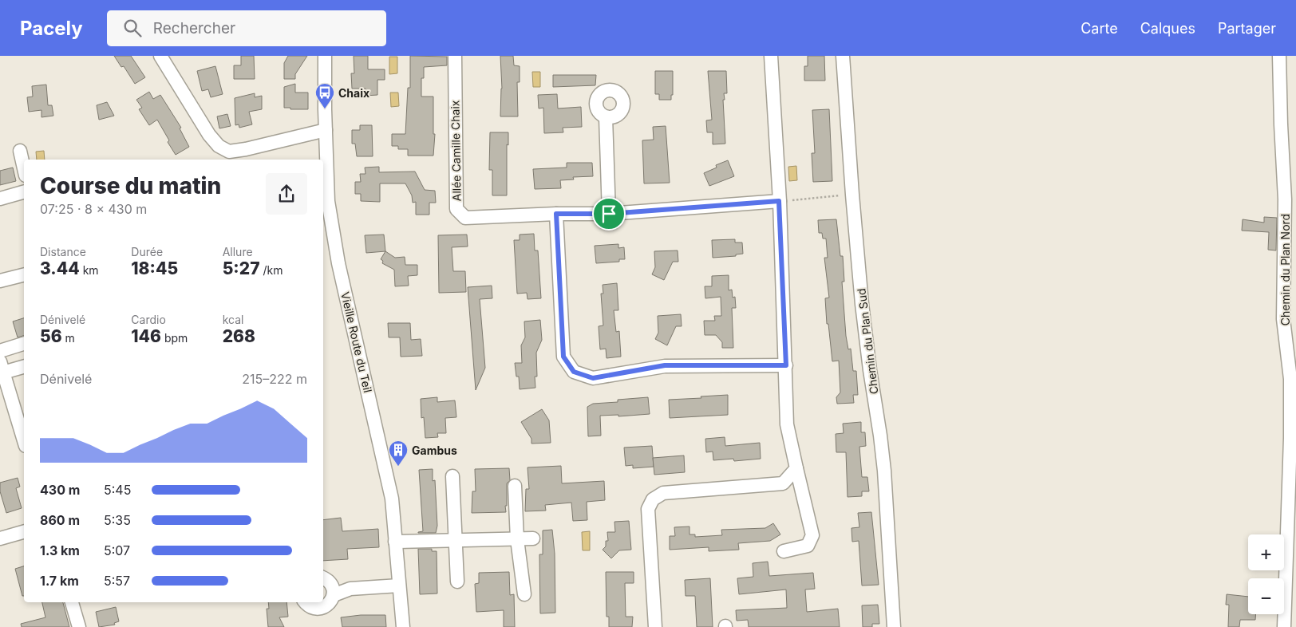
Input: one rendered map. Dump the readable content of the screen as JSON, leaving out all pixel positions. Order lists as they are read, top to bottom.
{
  "streets": {
    "street": [
      "Allée Camille Chaix",
      "Chemin du Plan Nord",
      "Chemin du Plan Sud",
      "Vieille Route du Teil"
    ]
  },
  "places": {
    "bus stop": ["Chaix"],
    "building": ["Gambus"]
  },
  "page": {
    "header": "Pacely",
    "search": "Rechercher",
    "nav": ["Carte", "Calques", "Partager"],
    "heading": ["Course du matin", "07:25 · 8 × 430 m"],
    "stats": [
      ["Distance", "3.44 km"],
      ["Durée", "18:45"],
      ["Allure", "5:27 /km"],
      ["Dénivelé", "56 m"],
      ["Cardio", "146 bpm"],
      ["kcal", "268"]
    ],
    "chart": ["Dénivelé", "215–222 m"],
    "list": [
      {
        "name": "430 m",
        "note": "5:45"
      },
      {
        "name": "860 m",
        "note": "5:35"
      },
      {
        "name": "1.3 km",
        "note": "5:07"
      },
      {
        "name": "1.7 km",
        "note": "5:57"
      }
    ],
    "map_buttons": ["+", "−"]
  }
}
